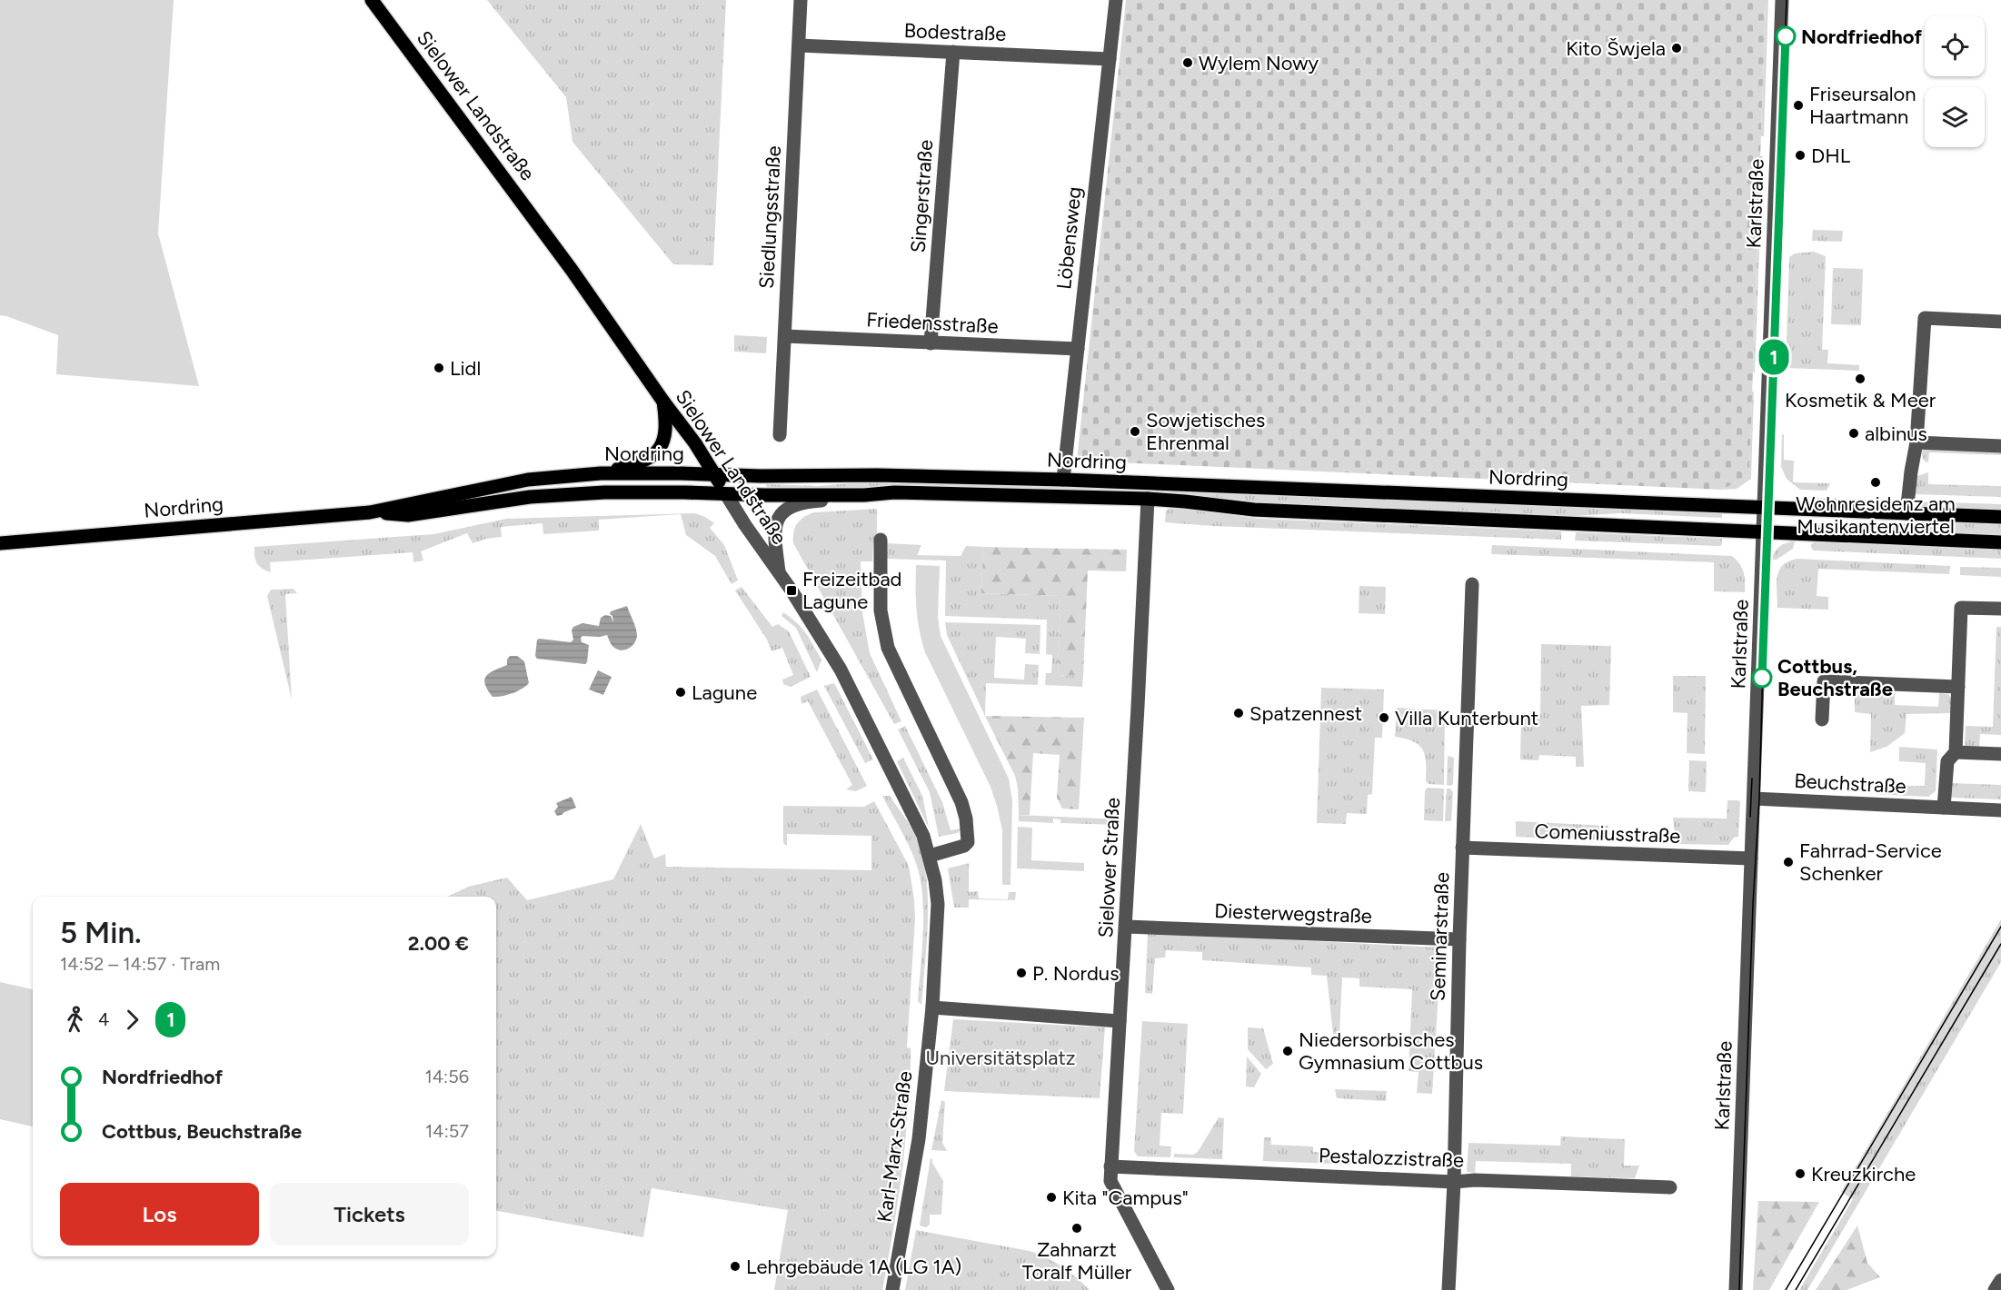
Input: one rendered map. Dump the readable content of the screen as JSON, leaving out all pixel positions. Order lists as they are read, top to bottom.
{
  "streets": {
    "main road": ["Sielower Landstraße", "Nordring"],
    "street": [
      "Bodestraße",
      "Singerstraße",
      "Karlstraße",
      "Siedlungsstraße",
      "Löbensweg",
      "Friedensstraße",
      "Beuchstraße",
      "Comeniusstraße",
      "Sielower Straße",
      "Diesterwegstraße",
      "Seminarstraße",
      "Karl-Marx-Straße",
      "Pestalozzistraße"
    ]
  },
  "crossings": [
    ["Bodestraße", "Singerstraße"],
    ["Bodestraße", "Siedlungsstraße"],
    ["Bodestraße", "Löbensweg"],
    ["Sielower Landstraße", "Nordring"],
    ["Sielower Landstraße", "Karl-Marx-Straße"],
    ["Singerstraße", "Friedensstraße"],
    ["Karlstraße", "Nordring"],
    ["Karlstraße", "Beuchstraße"],
    ["Karlstraße", "Comeniusstraße"],
    ["Siedlungsstraße", "Friedensstraße"],
    ["Löbensweg", "Friedensstraße"],
    ["Löbensweg", "Nordring"],
    ["Nordring", "Sielower Straße"],
    ["Comeniusstraße", "Seminarstraße"],
    ["Sielower Straße", "Diesterwegstraße"],
    ["Sielower Straße", "Pestalozzistraße"],
    ["Diesterwegstraße", "Seminarstraße"],
    ["Seminarstraße", "Pestalozzistraße"]
  ],
  "parks": ["Universitätsplatz"],
  "places": {
    "other": [
      "Nordfriedhof",
      "Kito Šwjela",
      "Wylem Nowy",
      "Friseursalon Haartmann",
      "DHL",
      "Lidl",
      "Kosmetik & Meer",
      "Sowjetisches Ehrenmal",
      "albinus",
      "Wohnresidenz am Musikantenviertel",
      "Cottbus, Beuchstraße",
      "Lagune",
      "Spatzennest",
      "Villa Kunterbunt",
      "Fahrrad-Service Schenker",
      "P. Nordus",
      "Niedersorbisches Gymnasium Cottbus",
      "Kreuzkirche",
      "Kita \"Campus\"",
      "Zahnarzt Toralf Müller",
      "Lehrgebäude 1A (LG 1A)"
    ],
    "transit": ["Freizeitbad Lagune"]
  },
  "lines": ["tram line 1"],
  "page": {
    "on_map": "1",
    "heading": ["5 Min.", "14:52 – 14:57 · Tram", "2.00 €"],
    "legs": ["4", "1"],
    "list": [
      {
        "name": "Nordfriedhof",
        "value": "14:56"
      },
      {
        "name": "Cottbus, Beuchstraße",
        "value": "14:57"
      }
    ],
    "buttons": ["Los", "Tickets"]
  }
}
